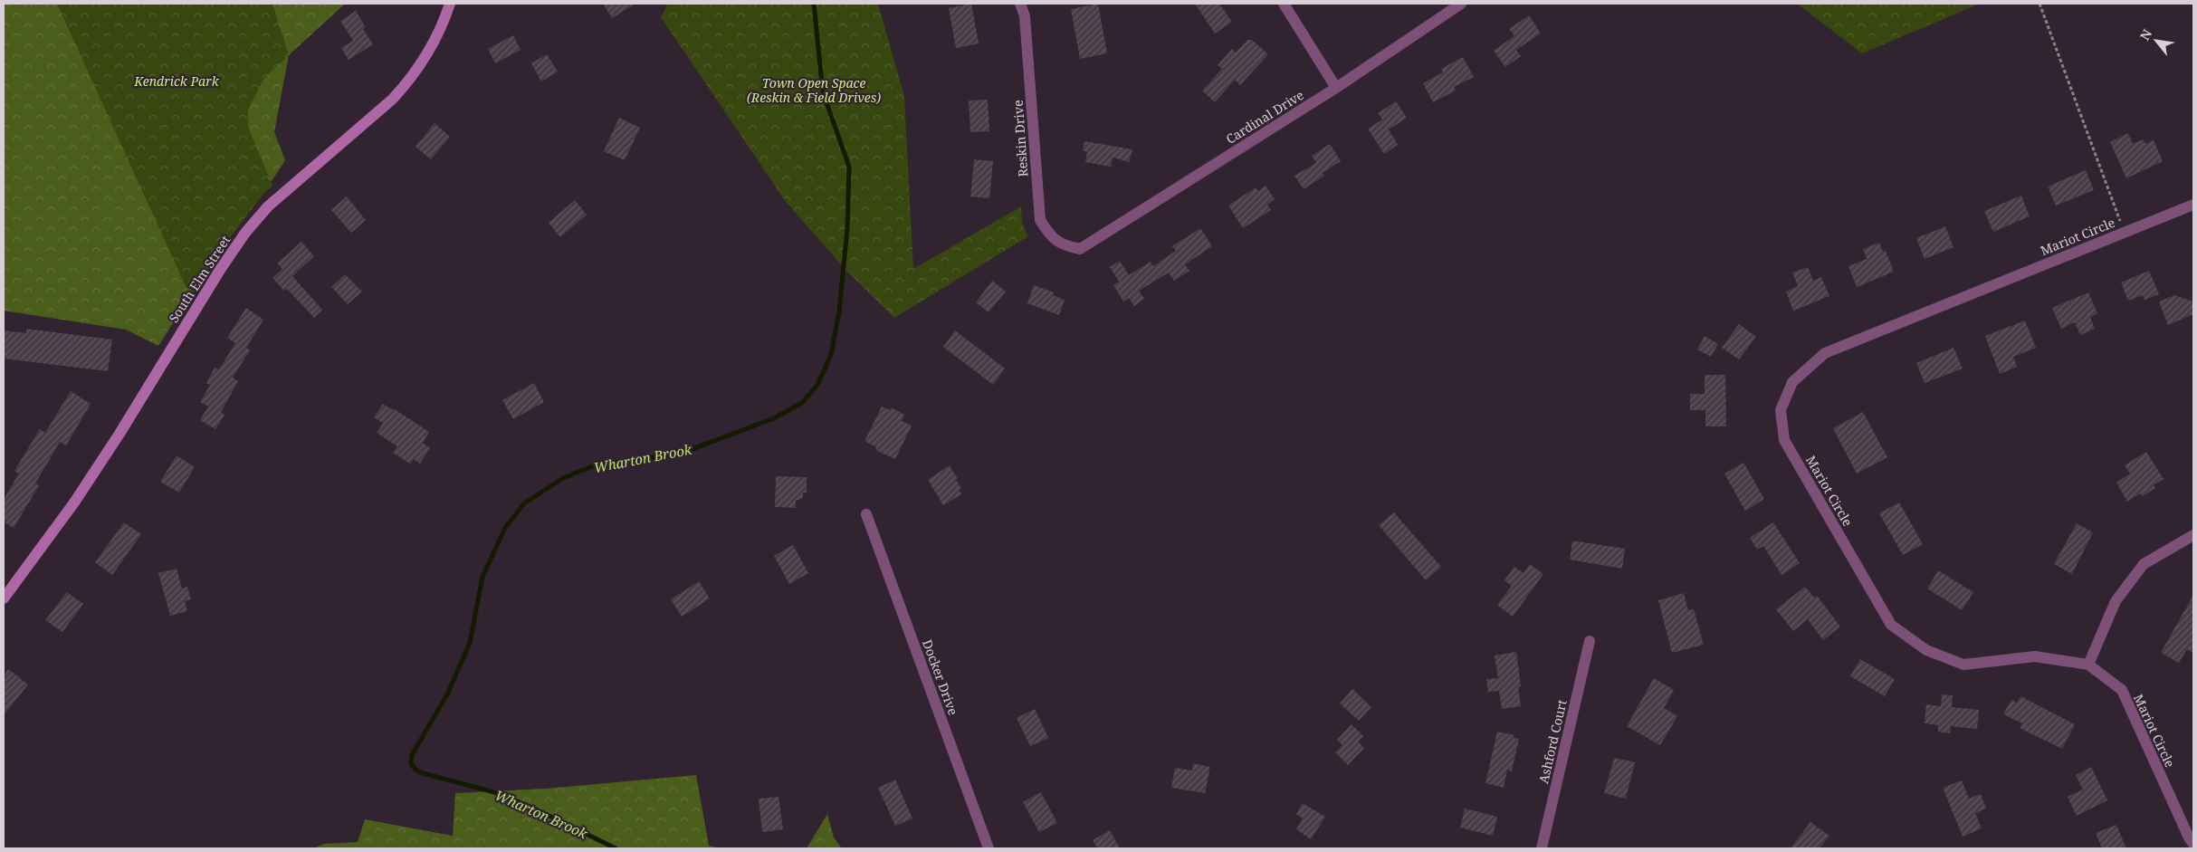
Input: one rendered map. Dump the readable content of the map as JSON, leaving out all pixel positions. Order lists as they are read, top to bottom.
{
  "streets": {
    "main road": ["South Elm Street"],
    "street": [
      "Cardinal Drive",
      "Reskin Drive",
      "Mariot Circle",
      "Docker Drive",
      "Ashford Court"
    ]
  },
  "crossings": [
    ["Cardinal Drive", "Reskin Drive"]
  ],
  "water": ["Wharton Brook"],
  "parks": ["Kendrick Park", "Town Open Space (Reskin & Field Drives)"],
  "north": "top left"
}
